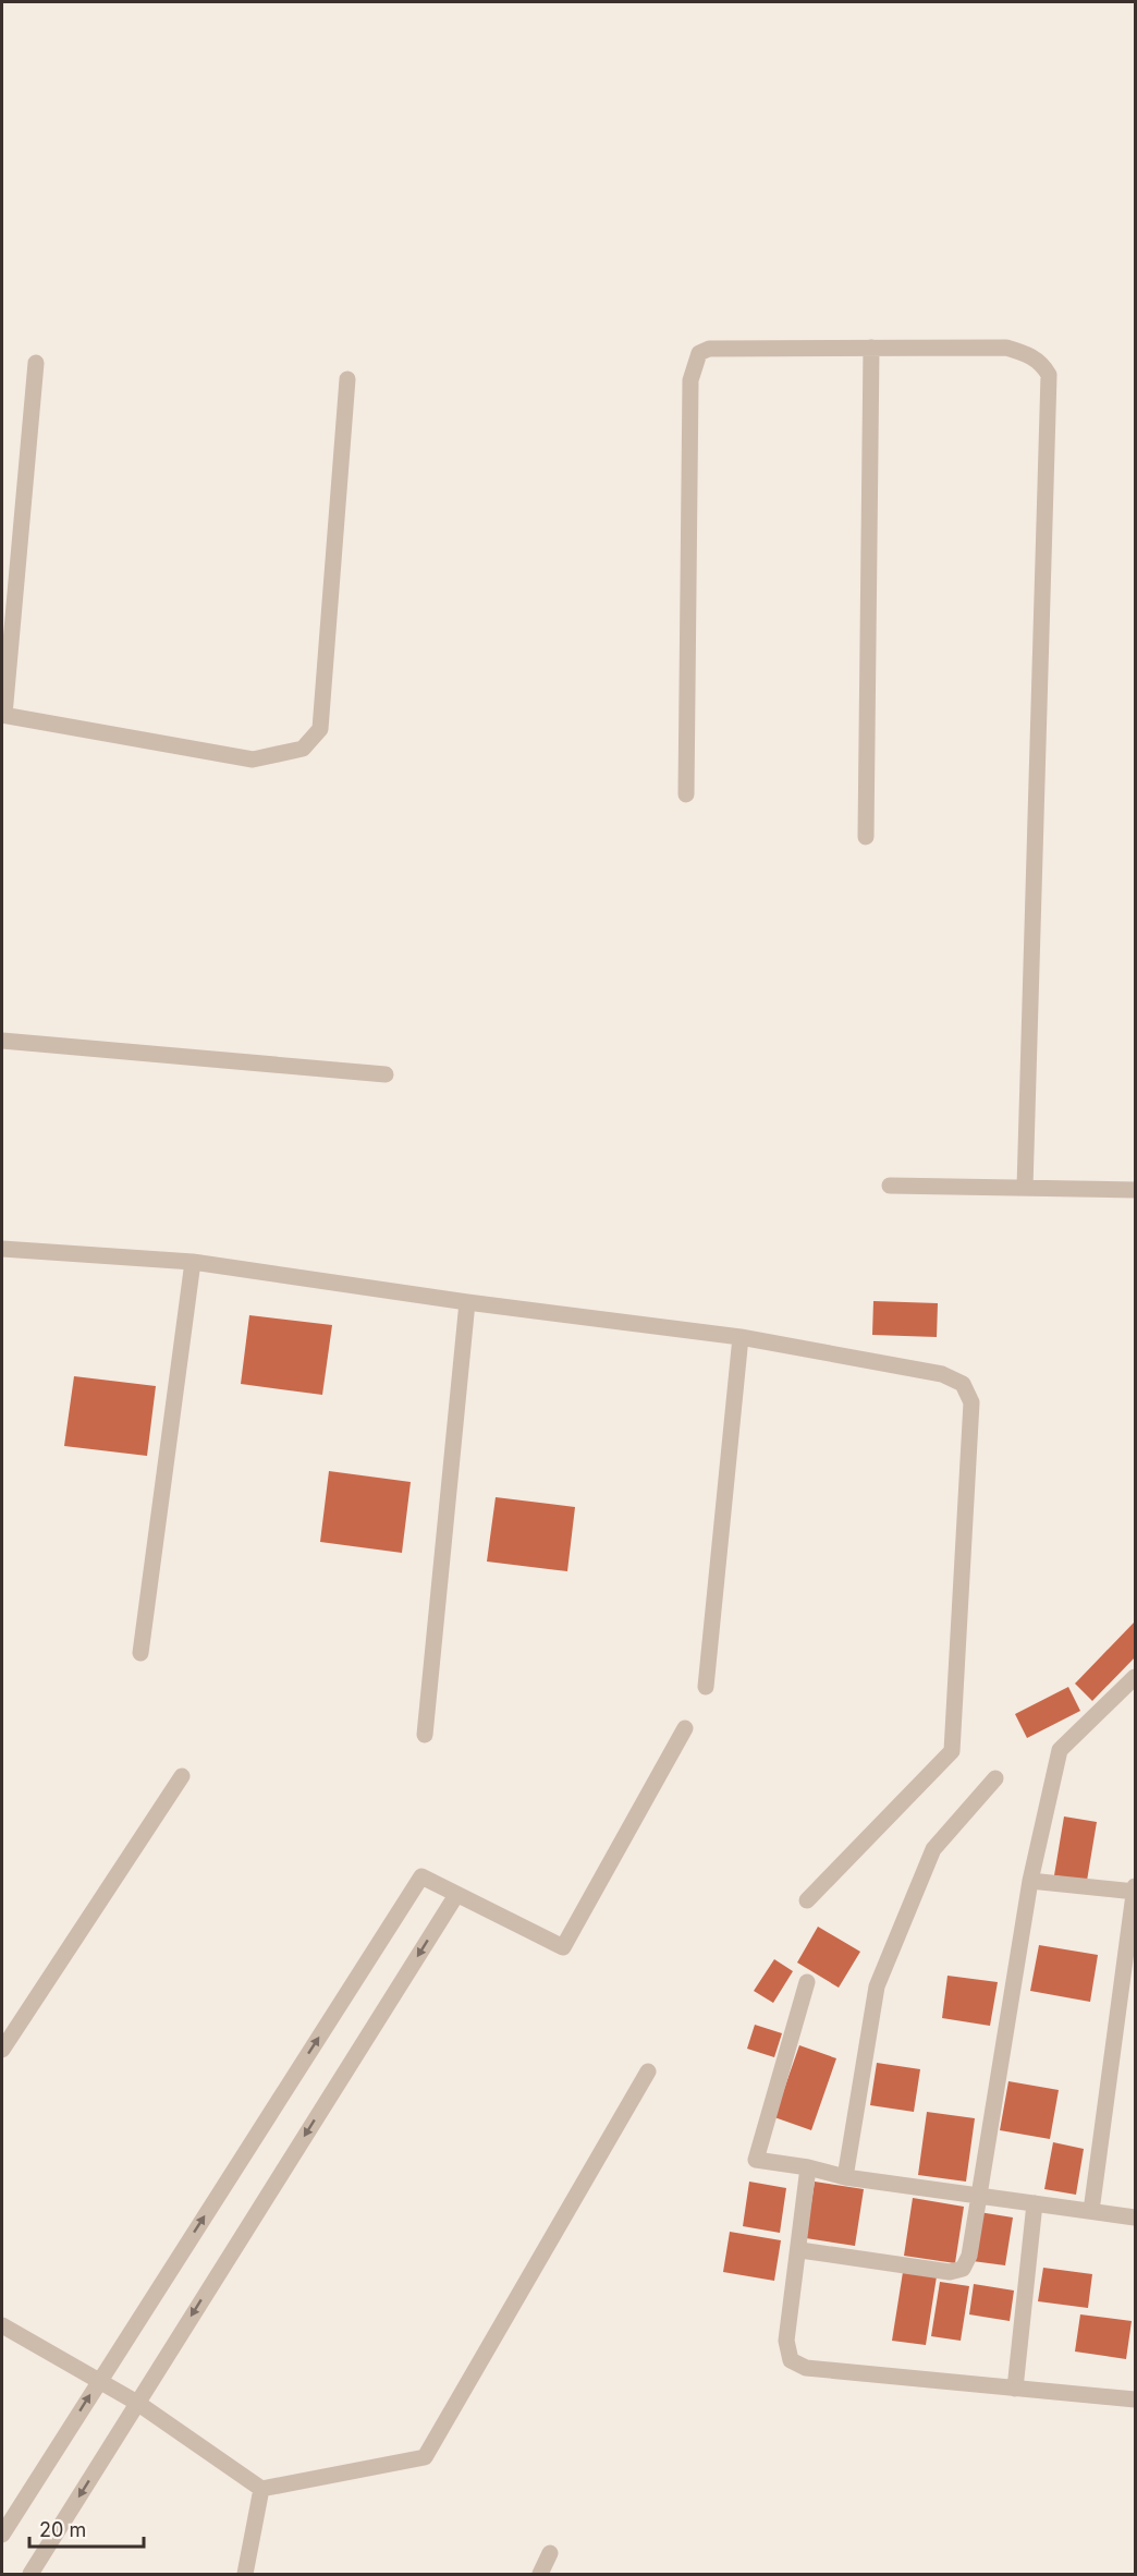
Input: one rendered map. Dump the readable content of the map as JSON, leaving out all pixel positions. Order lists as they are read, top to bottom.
{
  "scale_bar": "20 m"
}
